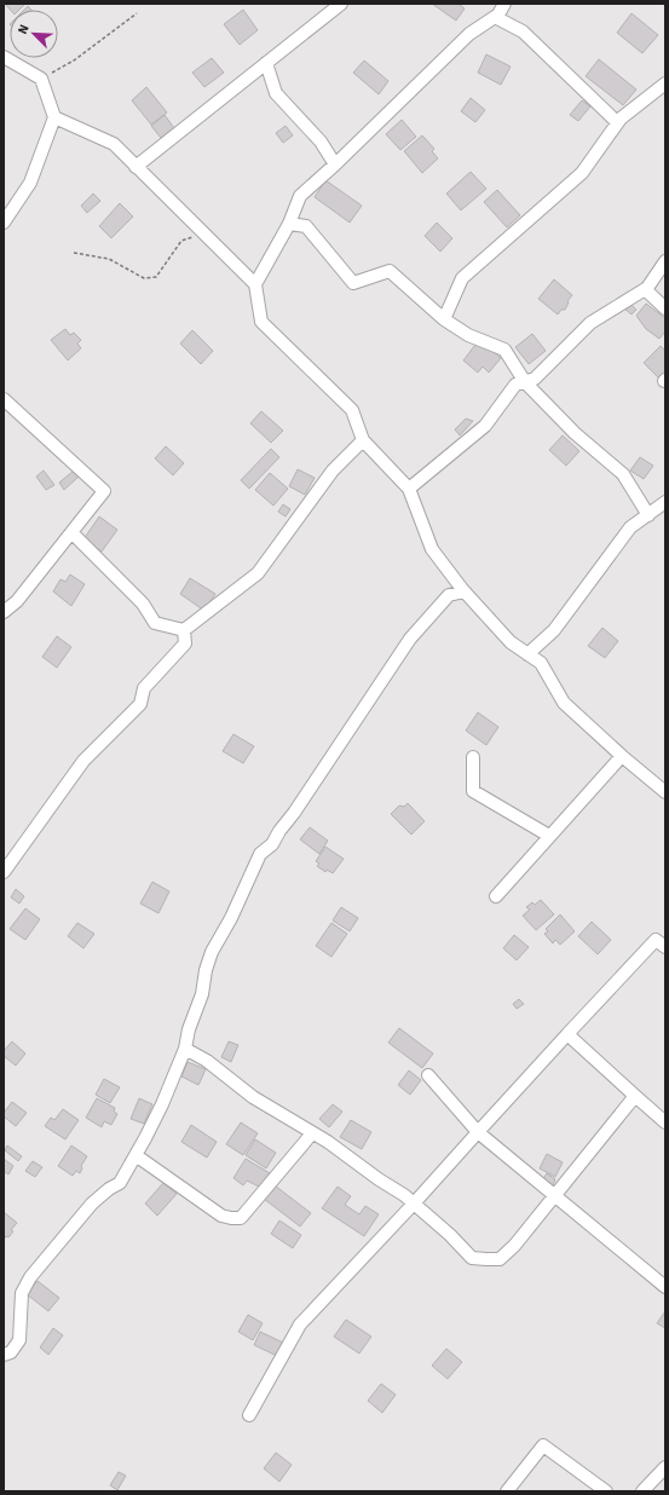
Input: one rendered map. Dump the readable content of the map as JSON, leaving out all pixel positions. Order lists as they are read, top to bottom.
{
  "north": "top left"
}
